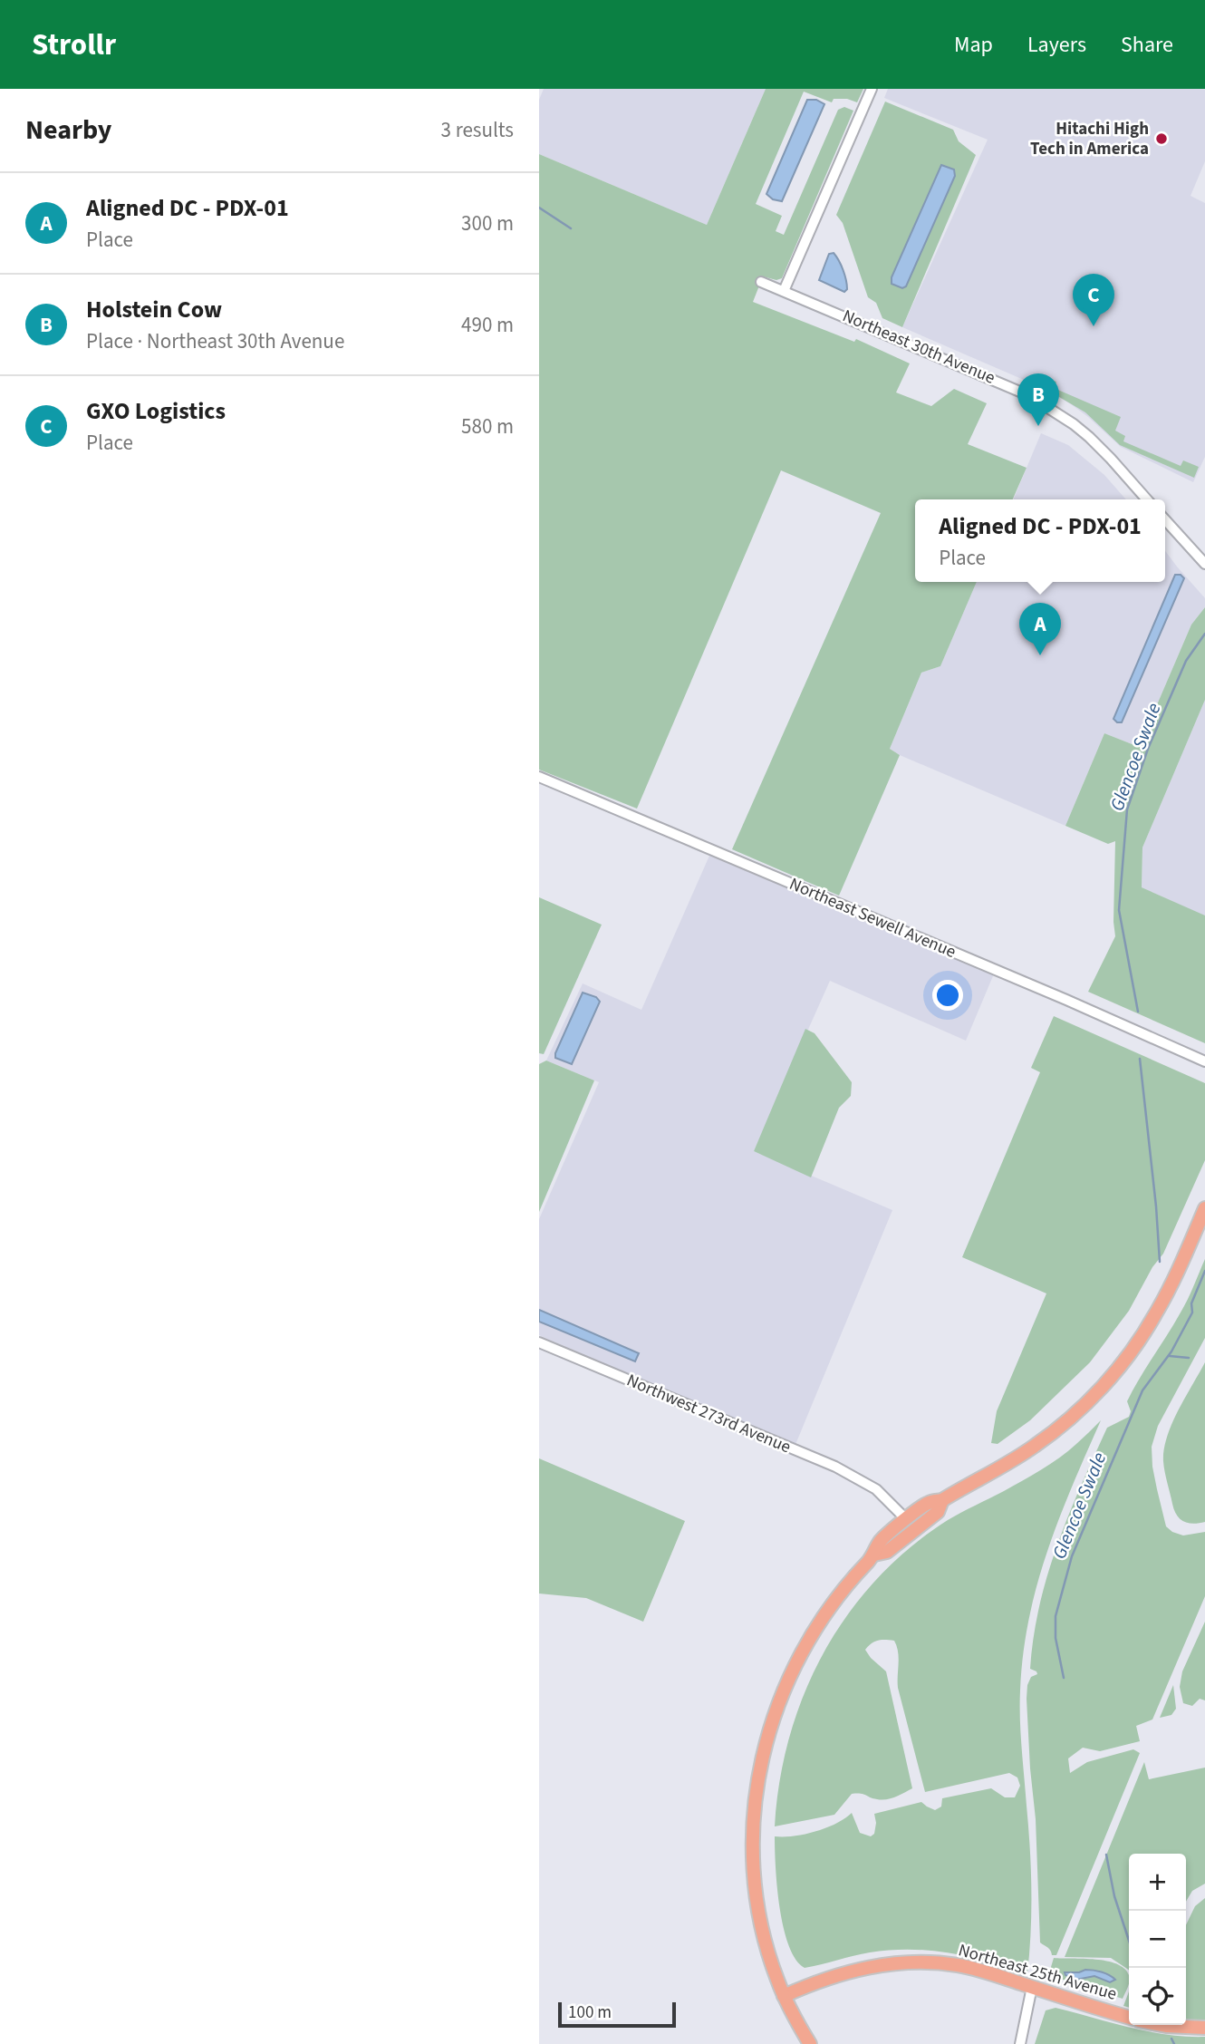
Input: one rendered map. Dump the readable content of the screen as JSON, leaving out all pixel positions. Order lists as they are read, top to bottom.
{
  "streets": {
    "main road": ["Northeast 25th Avenue"],
    "street": ["Northeast 30th Avenue", "Northeast Sewell Avenue", "Northwest 273rd Avenue"]
  },
  "water": ["Glencoe Swale"],
  "places": ["Hitachi High Tech in America"],
  "scale_bar": "100 m",
  "page": {
    "header": "Strollr",
    "nav": ["Map", "Layers", "Share"],
    "heading": ["Nearby", "3 results"],
    "list": [
      {
        "mark": "A",
        "name": "Aligned DC - PDX-01",
        "note": "Place",
        "value": "300 m"
      },
      {
        "mark": "B",
        "name": "Holstein Cow",
        "note": "Place · Northeast 30th Avenue",
        "value": "490 m"
      },
      {
        "mark": "C",
        "name": "GXO Logistics",
        "note": "Place",
        "value": "580 m"
      }
    ],
    "pins": ["C", "B", "A"],
    "popup": ["Aligned DC - PDX-01", "Place"],
    "map_buttons": ["+", "−"],
    "scale": "100 m"
  }
}
